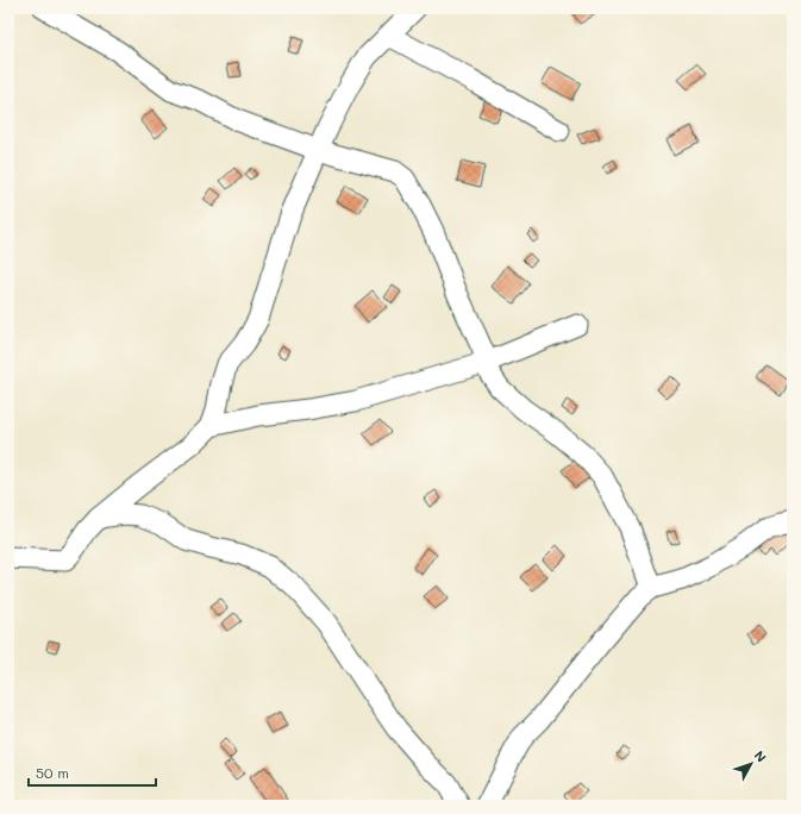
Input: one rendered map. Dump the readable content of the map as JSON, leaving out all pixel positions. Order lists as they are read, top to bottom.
{
  "scale_bar": "50 m",
  "north": "top right"
}
